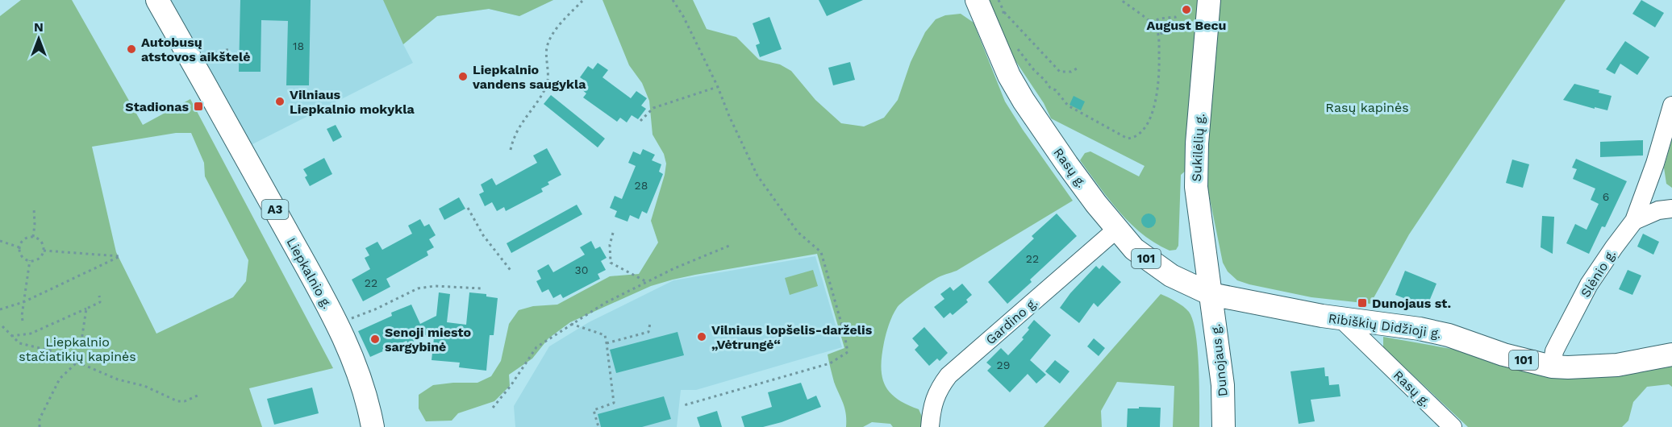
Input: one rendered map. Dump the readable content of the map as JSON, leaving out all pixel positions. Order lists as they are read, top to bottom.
{
  "streets": {
    "main road": [
      "Sukilėlių g.",
      "Rasų g.",
      "A3",
      "101",
      "Liepkalnio g.",
      "Ribiškių Didžioji g.",
      "Dunojaus g."
    ],
    "street": ["Slėnio g.", "Gardino g."]
  },
  "crossings": [
    ["Sukilėlių g.", "Rasų g."],
    ["Sukilėlių g.", "Ribiškių Didžioji g."],
    ["Sukilėlių g.", "Dunojaus g."],
    ["Rasų g.", "Gardino g."],
    ["Rasų g.", "Ribiškių Didžioji g."],
    ["Rasų g.", "Dunojaus g."],
    ["Slėnio g.", "Ribiškių Didžioji g."],
    ["Ribiškių Didžioji g.", "Dunojaus g."]
  ],
  "parks": ["Rasų kapinės", "Liepkalnio stačiatikių kapinės"],
  "places": {
    "other": [
      "August Becu",
      "Autobusų atstovos aikštelė",
      "Liepkalnio vandens saugykla",
      "Vilniaus Liepkalnio mokykla",
      "Vilniaus lopšelis-darželis „Vėtrungė“",
      "Senoji miesto sargybinė"
    ],
    "transit": ["Stadionas", "Dunojaus st."]
  },
  "house_numbers": [
    "18",
    "28",
    "6",
    "22",
    "30",
    "22",
    "29"
  ],
  "north": "top"
}
